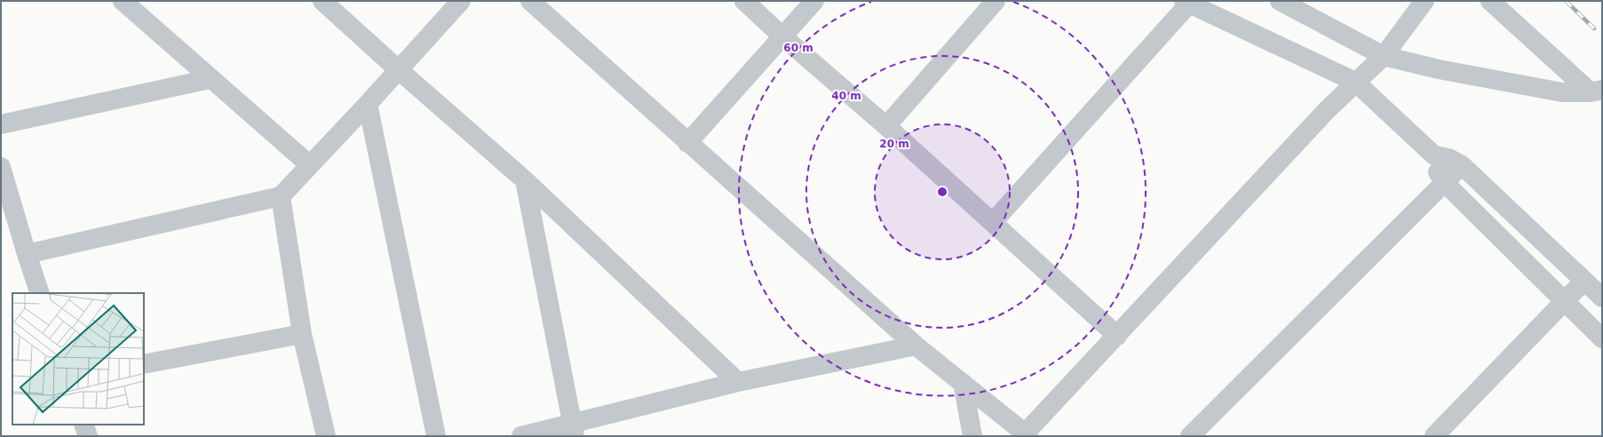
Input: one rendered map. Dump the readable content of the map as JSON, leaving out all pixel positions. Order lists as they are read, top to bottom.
{
  "rings": ["60 m", "40 m", "20 m"]
}
